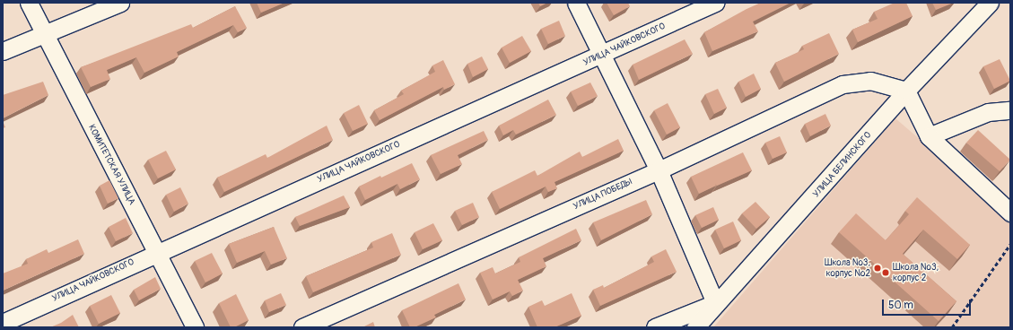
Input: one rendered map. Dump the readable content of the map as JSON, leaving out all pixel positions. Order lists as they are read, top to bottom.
{
  "streets": {
    "street": [
      "УЛИЦА ЧАЙКОВСКОГО",
      "КОМИТЕТСКАЯ УЛИЦА",
      "УЛИЦА БЕЛИНСКОГО",
      "УЛИЦА ПОБЕДЫ"
    ]
  },
  "crossings": [
    ["УЛИЦА ЧАЙКОВСКОГО", "КОМИТЕТСКАЯ УЛИЦА"],
    ["УЛИЦА БЕЛИНСКОГО", "УЛИЦА ПОБЕДЫ"]
  ],
  "places": ["Школа №3, корпус №2", "Школа №3, корпус 2"],
  "scale_bar": "50 m"
}
